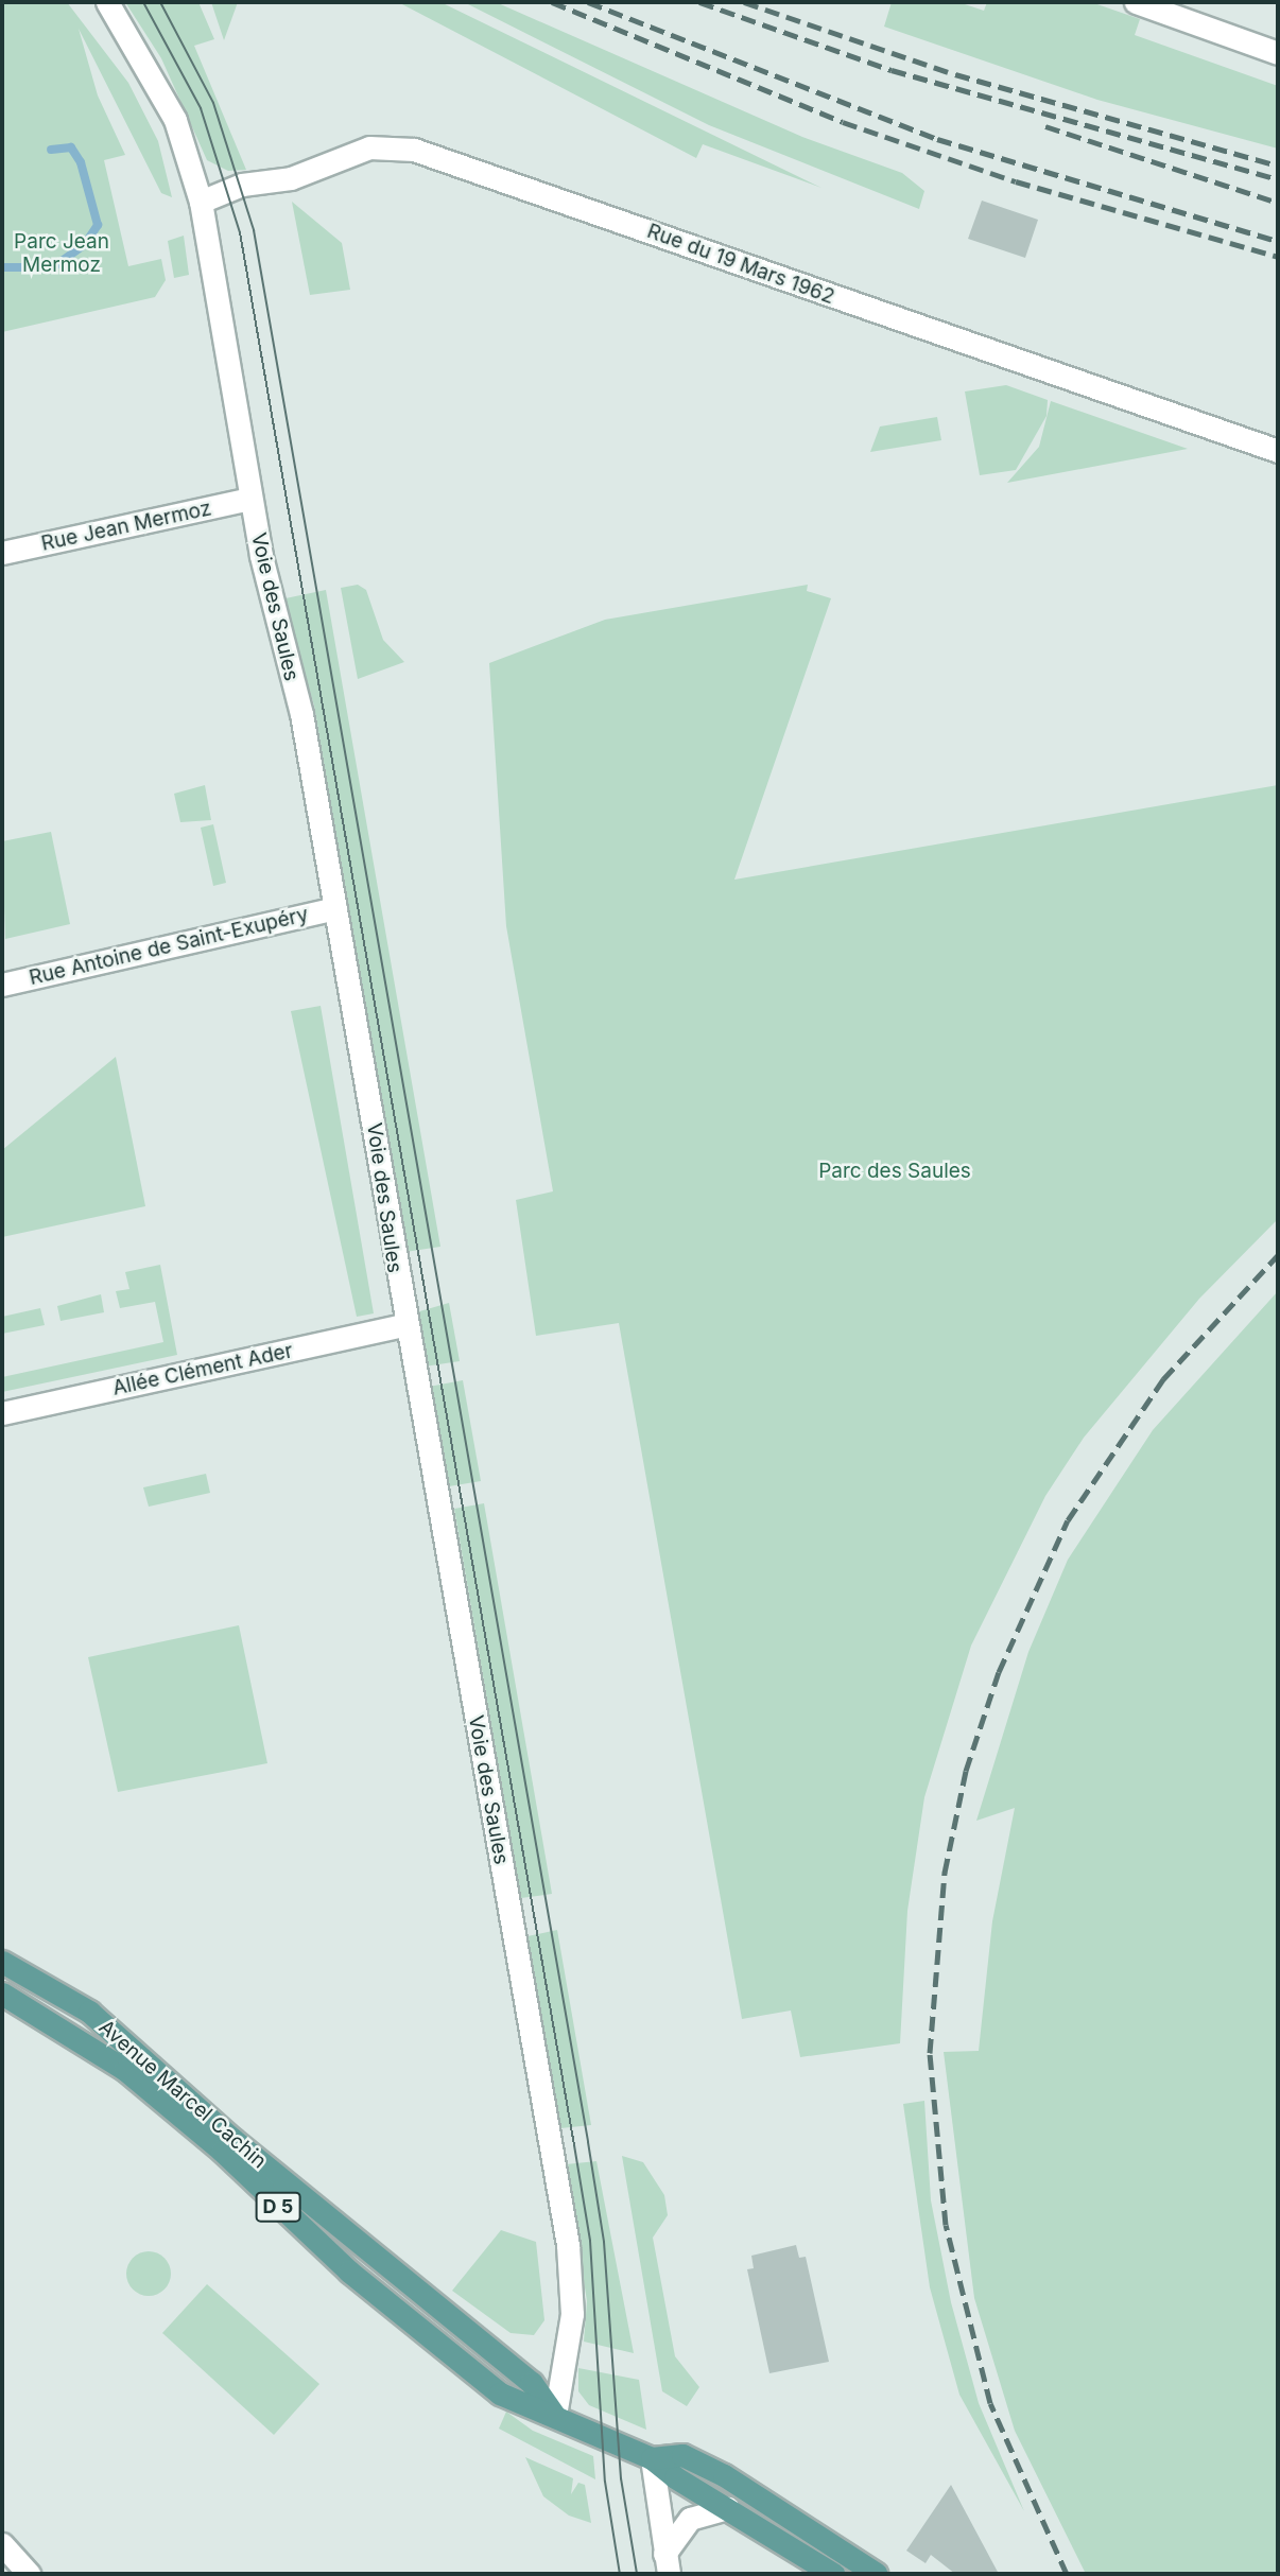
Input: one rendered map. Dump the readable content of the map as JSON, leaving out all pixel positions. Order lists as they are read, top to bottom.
{
  "streets": {
    "main road": ["Avenue Marcel Cachin", "D 5"],
    "street": [
      "Rue du 19 Mars 1962",
      "Rue Jean Mermoz",
      "Voie des Saules",
      "Rue Antoine de Saint-Exupéry",
      "Allée Clément Ader"
    ]
  },
  "crossings": [
    ["Rue du 19 Mars 1962", "Voie des Saules"],
    ["Rue Jean Mermoz", "Voie des Saules"],
    ["Voie des Saules", "Rue Antoine de Saint-Exupéry"],
    ["Voie des Saules", "Allée Clément Ader"],
    ["Voie des Saules", "Avenue Marcel Cachin"]
  ],
  "parks": ["Parc Jean Mermoz", "Parc des Saules"]
}
